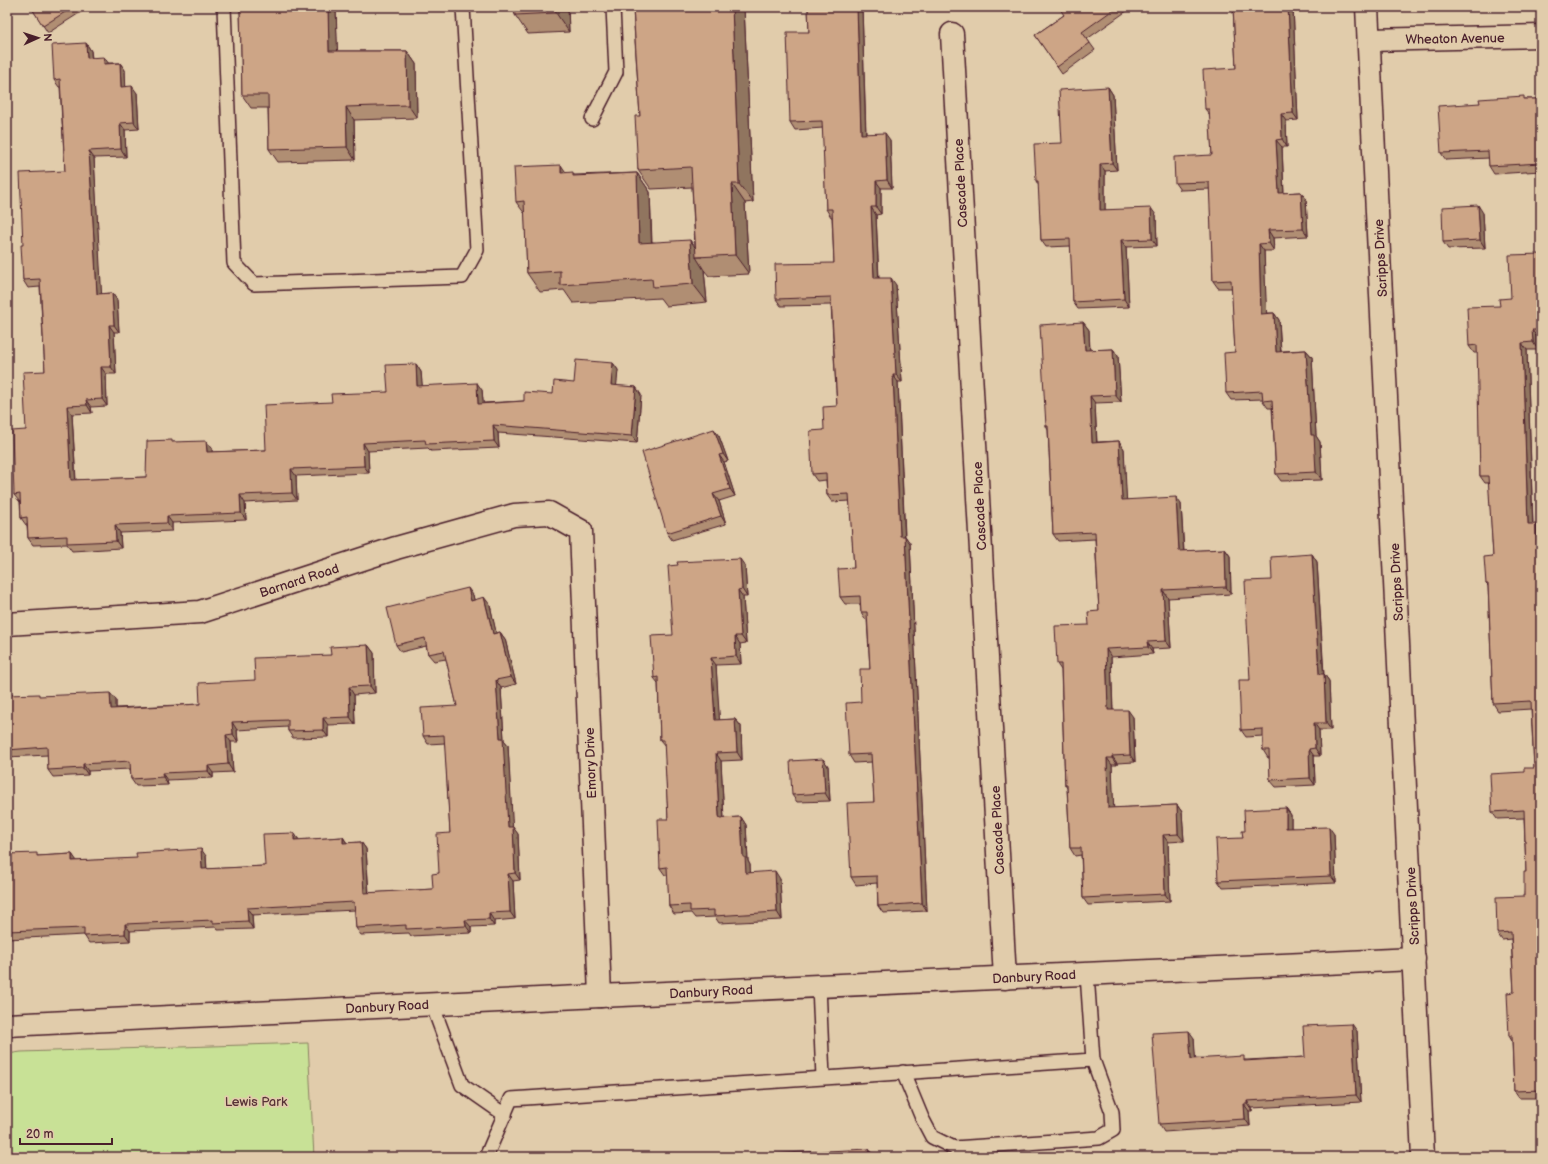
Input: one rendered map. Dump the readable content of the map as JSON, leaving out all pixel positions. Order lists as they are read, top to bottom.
{
  "streets": {
    "street": [
      "Wheaton Avenue",
      "Cascade Place",
      "Scripps Drive",
      "Barnard Road",
      "Emory Drive",
      "Danbury Road"
    ]
  },
  "crossings": [
    ["Wheaton Avenue", "Scripps Drive"],
    ["Cascade Place", "Danbury Road"],
    ["Scripps Drive", "Danbury Road"],
    ["Barnard Road", "Emory Drive"],
    ["Emory Drive", "Danbury Road"]
  ],
  "parks": ["Lewis Park"],
  "scale_bar": "20 m",
  "north": "right"
}
